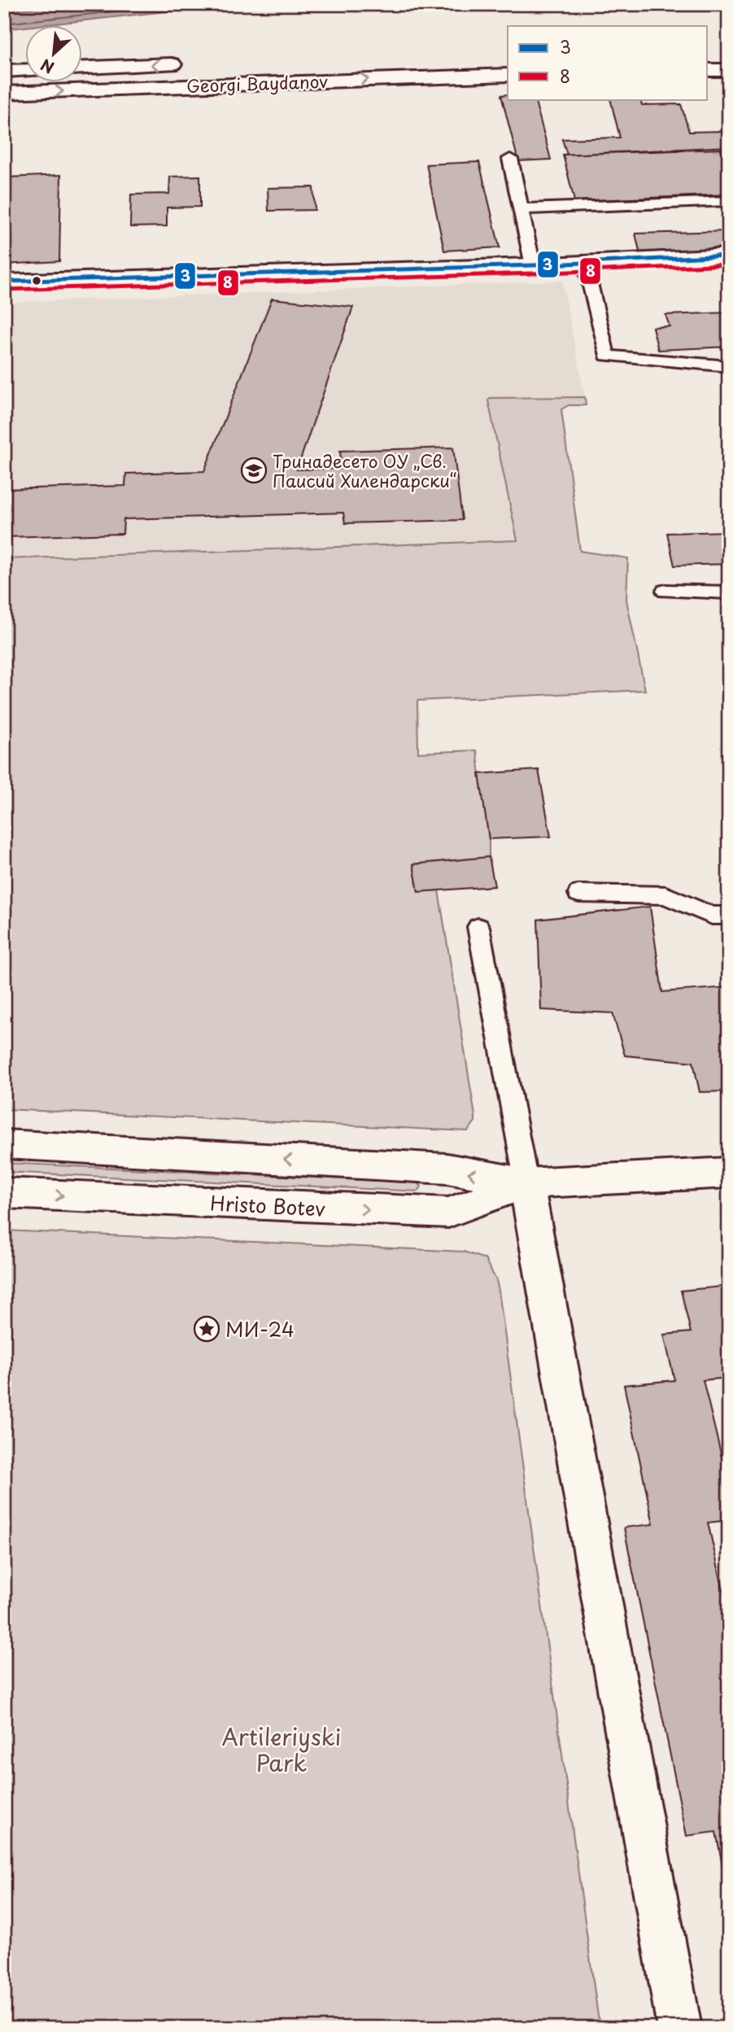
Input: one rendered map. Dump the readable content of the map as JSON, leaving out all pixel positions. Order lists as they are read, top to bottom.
{
  "streets": {
    "street": ["Georgi Baydanov", "Hristo Botev"]
  },
  "parks": ["Artileriyski Park"],
  "places": {
    "school or university": ["Тринадесето ОУ „Св. Паисий Хилендарски“"],
    "place": ["МИ-24"]
  },
  "lines": ["transit line 3", "transit line 8"],
  "legend": ["3", "8"],
  "north": "bottom left"
}
